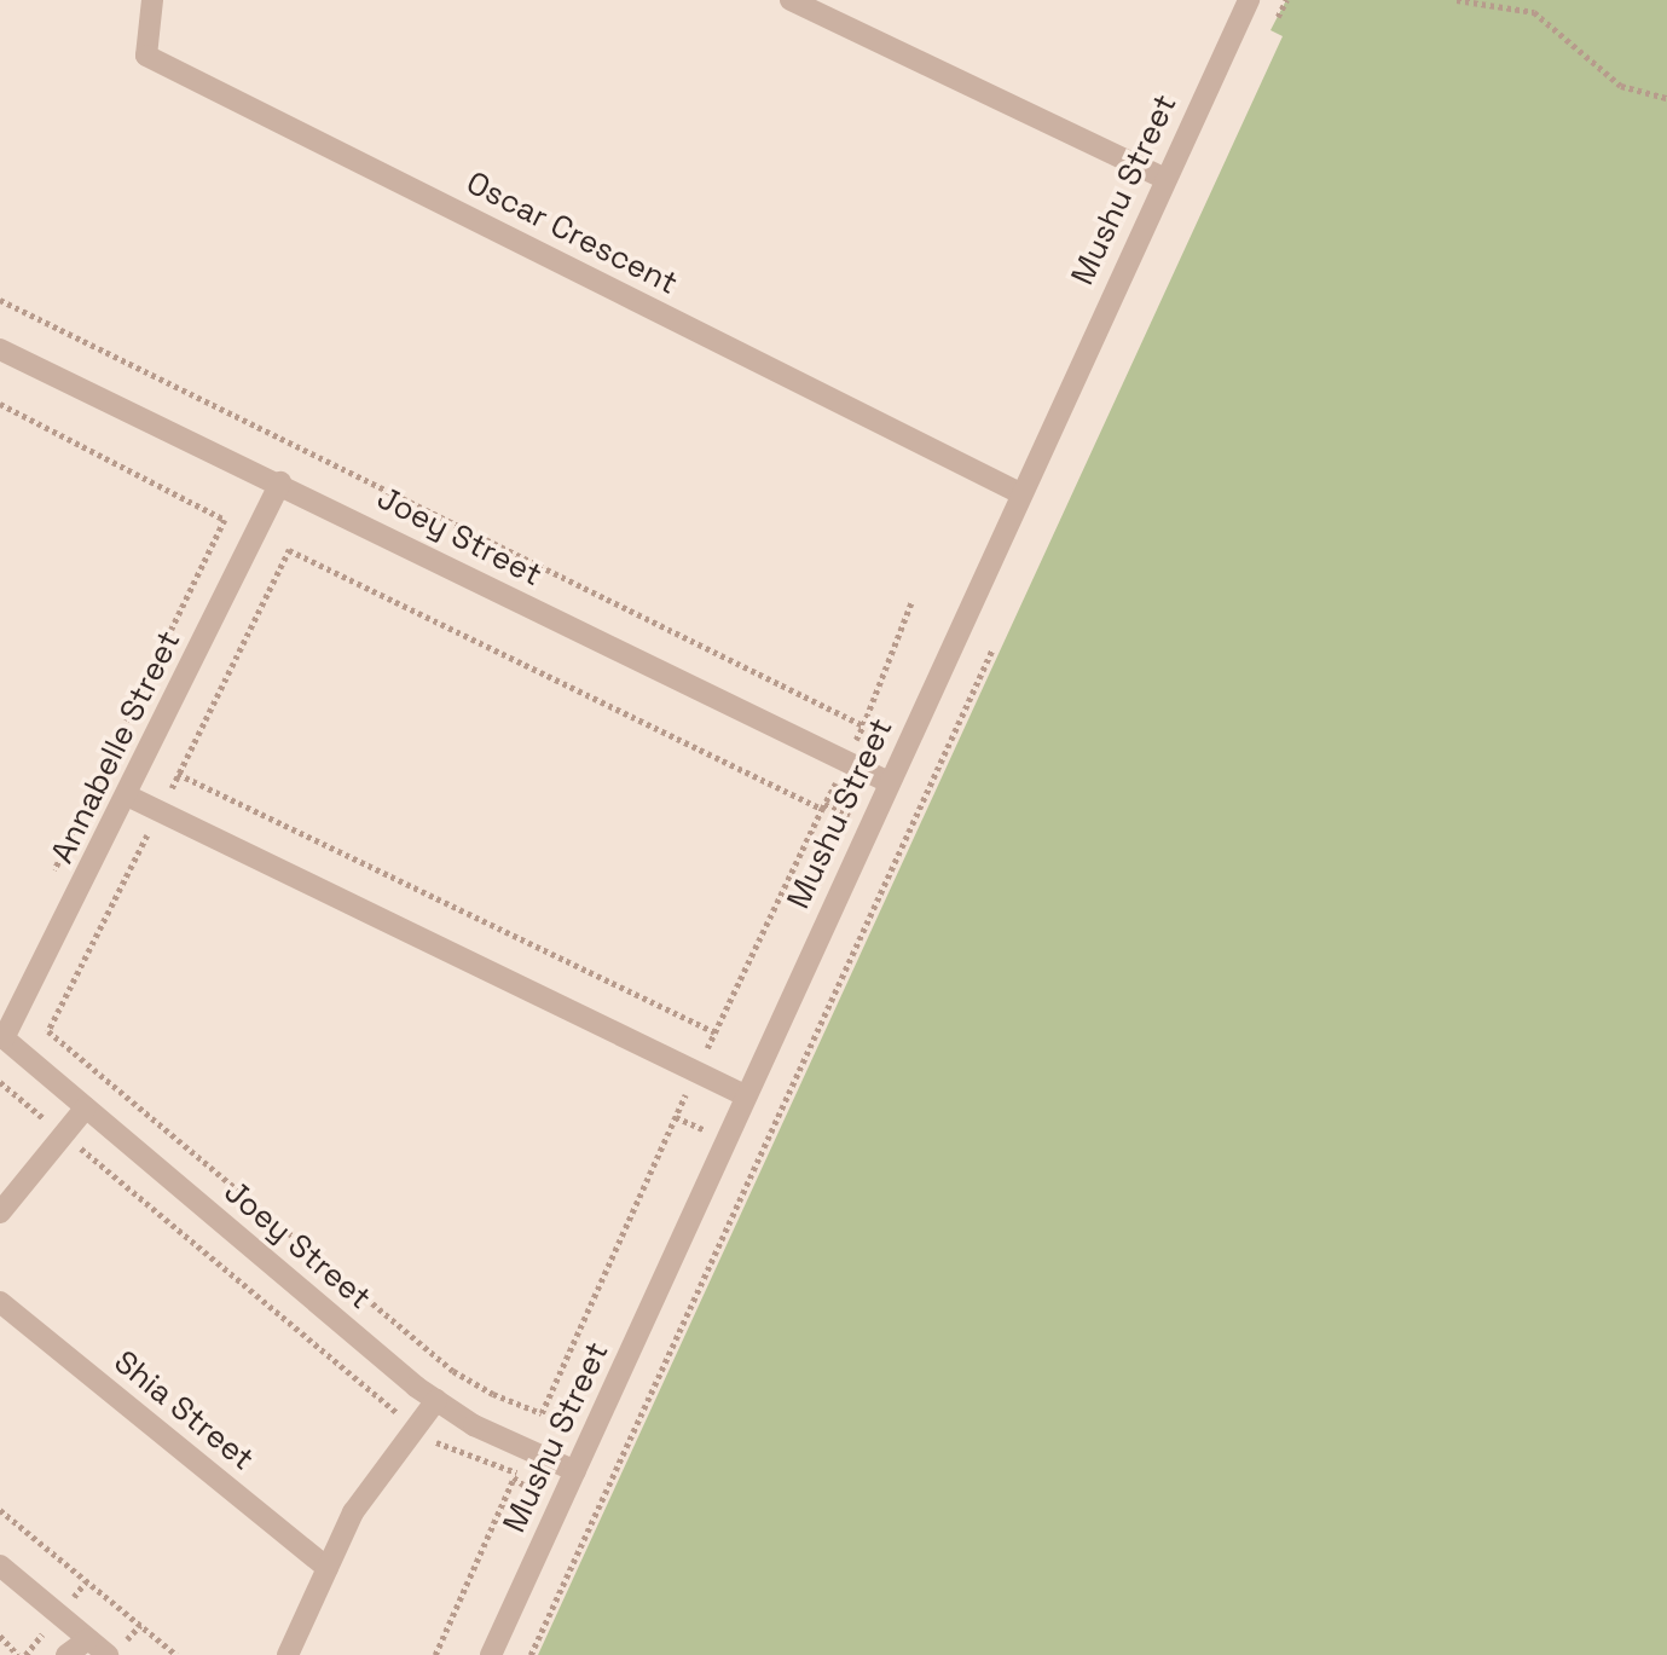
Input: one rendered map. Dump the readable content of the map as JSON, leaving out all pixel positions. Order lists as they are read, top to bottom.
{
  "streets": {
    "street": [
      "Mushu Street",
      "Oscar Crescent",
      "Joey Street",
      "Annabelle Street",
      "Shia Street"
    ]
  },
  "crossings": [
    ["Mushu Street", "Oscar Crescent"],
    ["Mushu Street", "Joey Street"],
    ["Joey Street", "Annabelle Street"]
  ]
}
